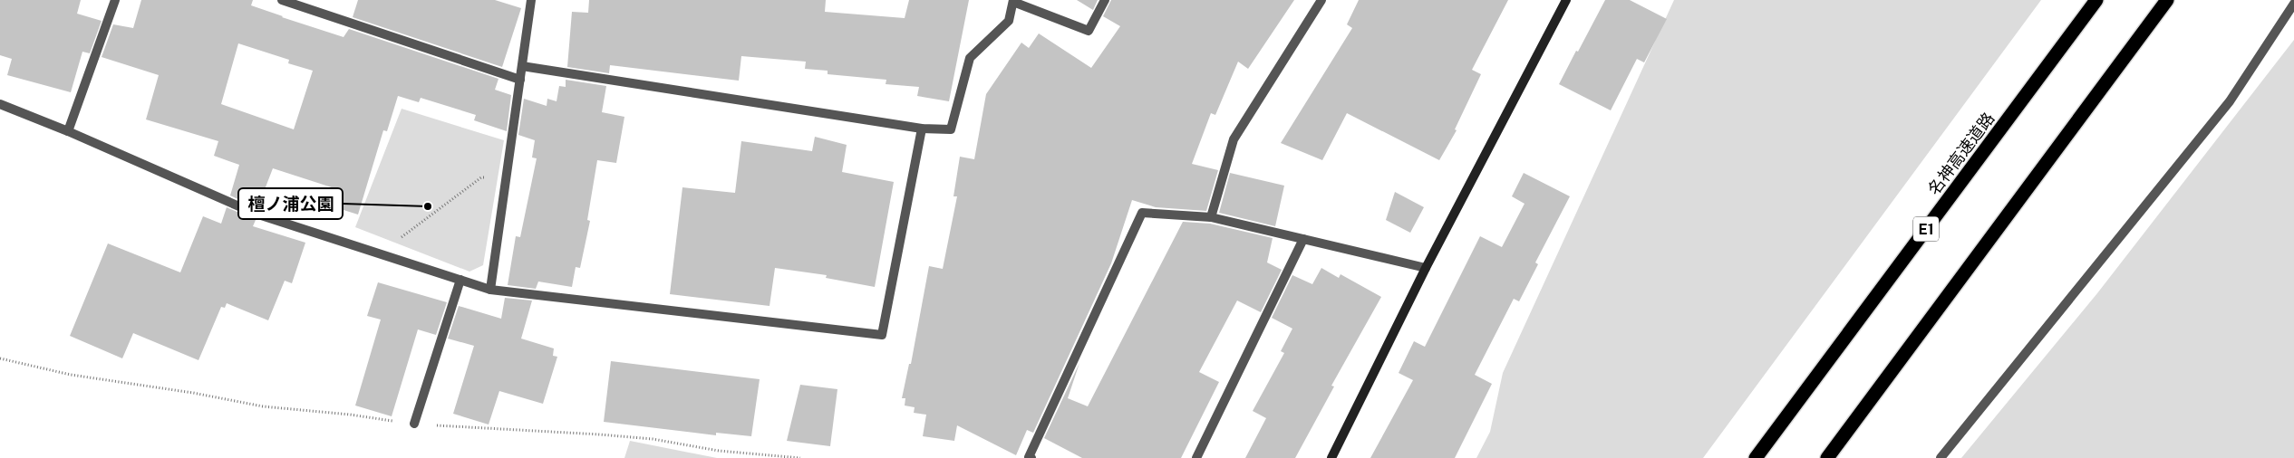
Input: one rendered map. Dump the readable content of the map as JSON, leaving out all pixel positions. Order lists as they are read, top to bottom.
{
  "streets": {
    "highway": ["名神高速道路", "E1"]
  },
  "places": ["檀ノ浦公園"]
}
